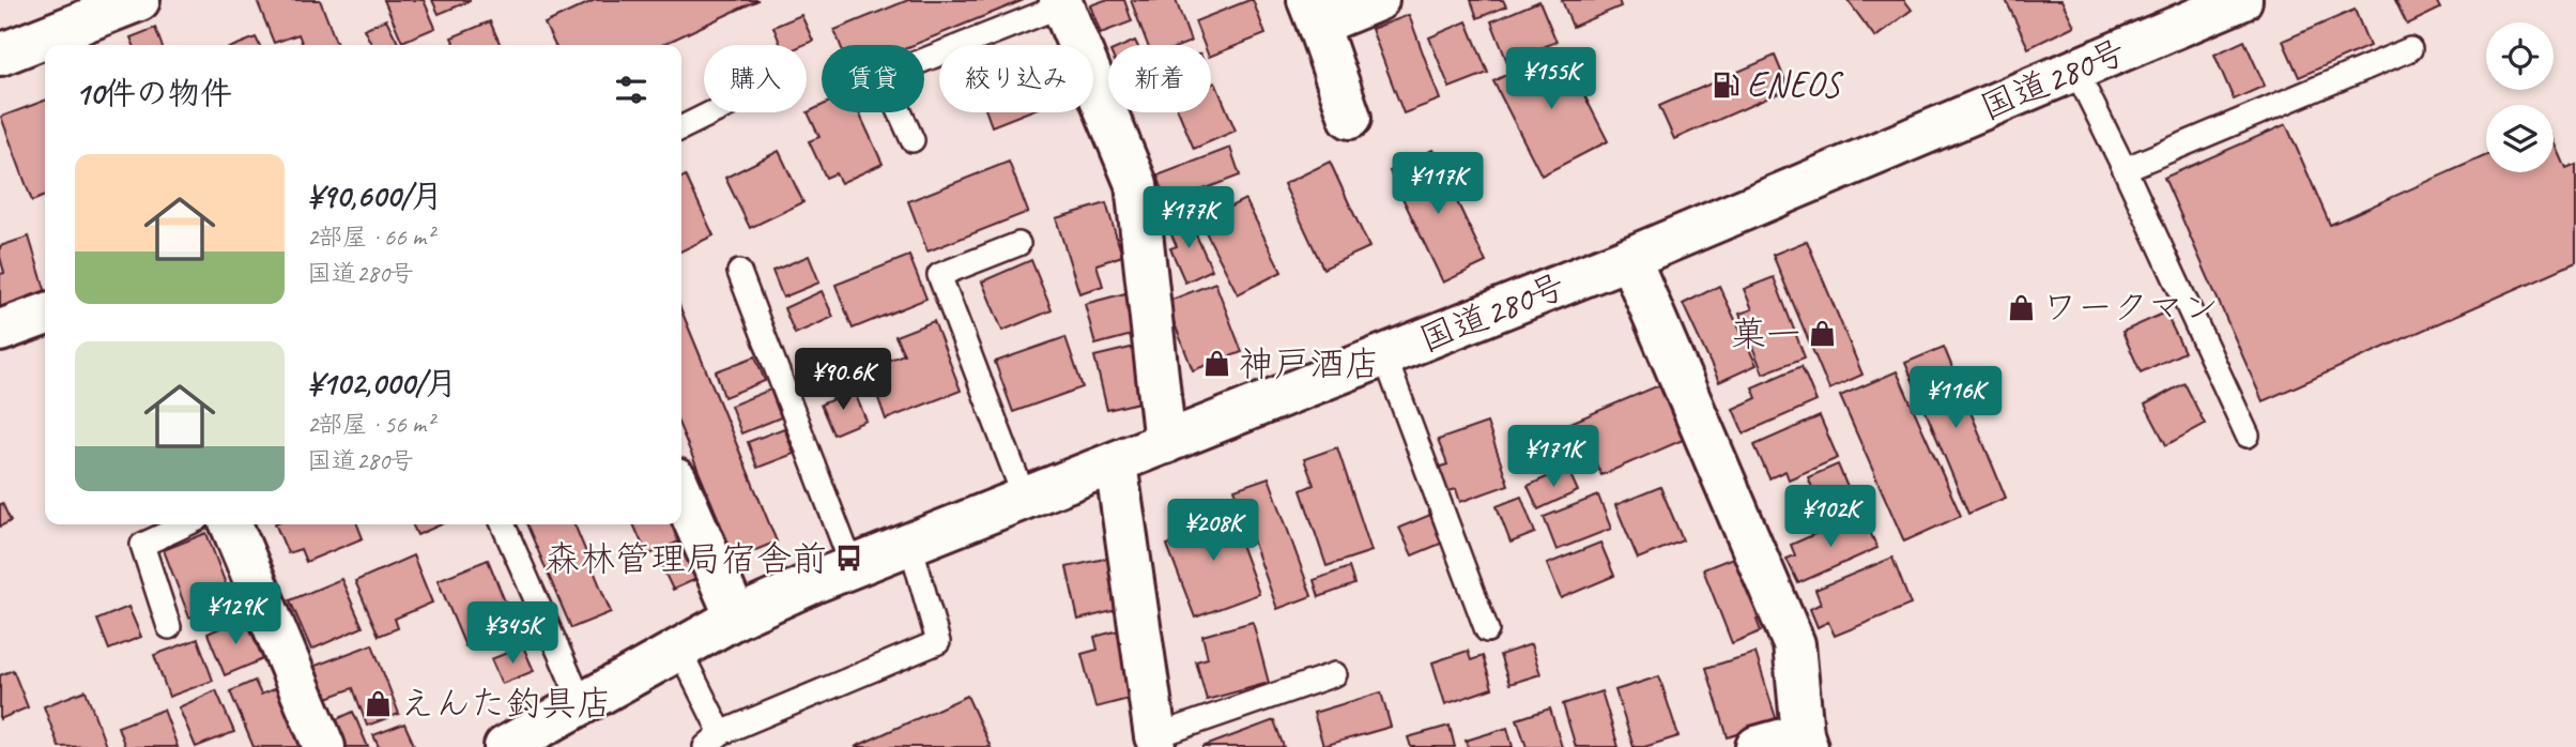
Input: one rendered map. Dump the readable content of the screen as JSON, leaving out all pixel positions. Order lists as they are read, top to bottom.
{
  "streets": {
    "main road": ["国道280号"]
  },
  "places": {
    "fuel station": ["ENEOS"],
    "shop": [
      "ワークマン",
      "菓一",
      "神戸酒店",
      "えんた釣具店"
    ],
    "bus stop": ["森林管理局宿舎前"]
  },
  "page": {
    "chip": [
      "購入",
      "賃貸",
      "絞り込み",
      "新着"
    ],
    "heading": "10件の物件",
    "price": [
      "¥155K",
      "¥117K",
      "¥177K",
      "¥90.6K",
      "¥116K",
      "¥171K",
      "¥102K",
      "¥208K",
      "¥129K",
      "¥345K"
    ],
    "list": [
      {
        "name": "¥90,600/月",
        "note": "2部屋 · 66 m² · 国道280号"
      },
      {
        "name": "¥102,000/月",
        "note": "2部屋 · 56 m² · 国道280号"
      }
    ]
  }
}
